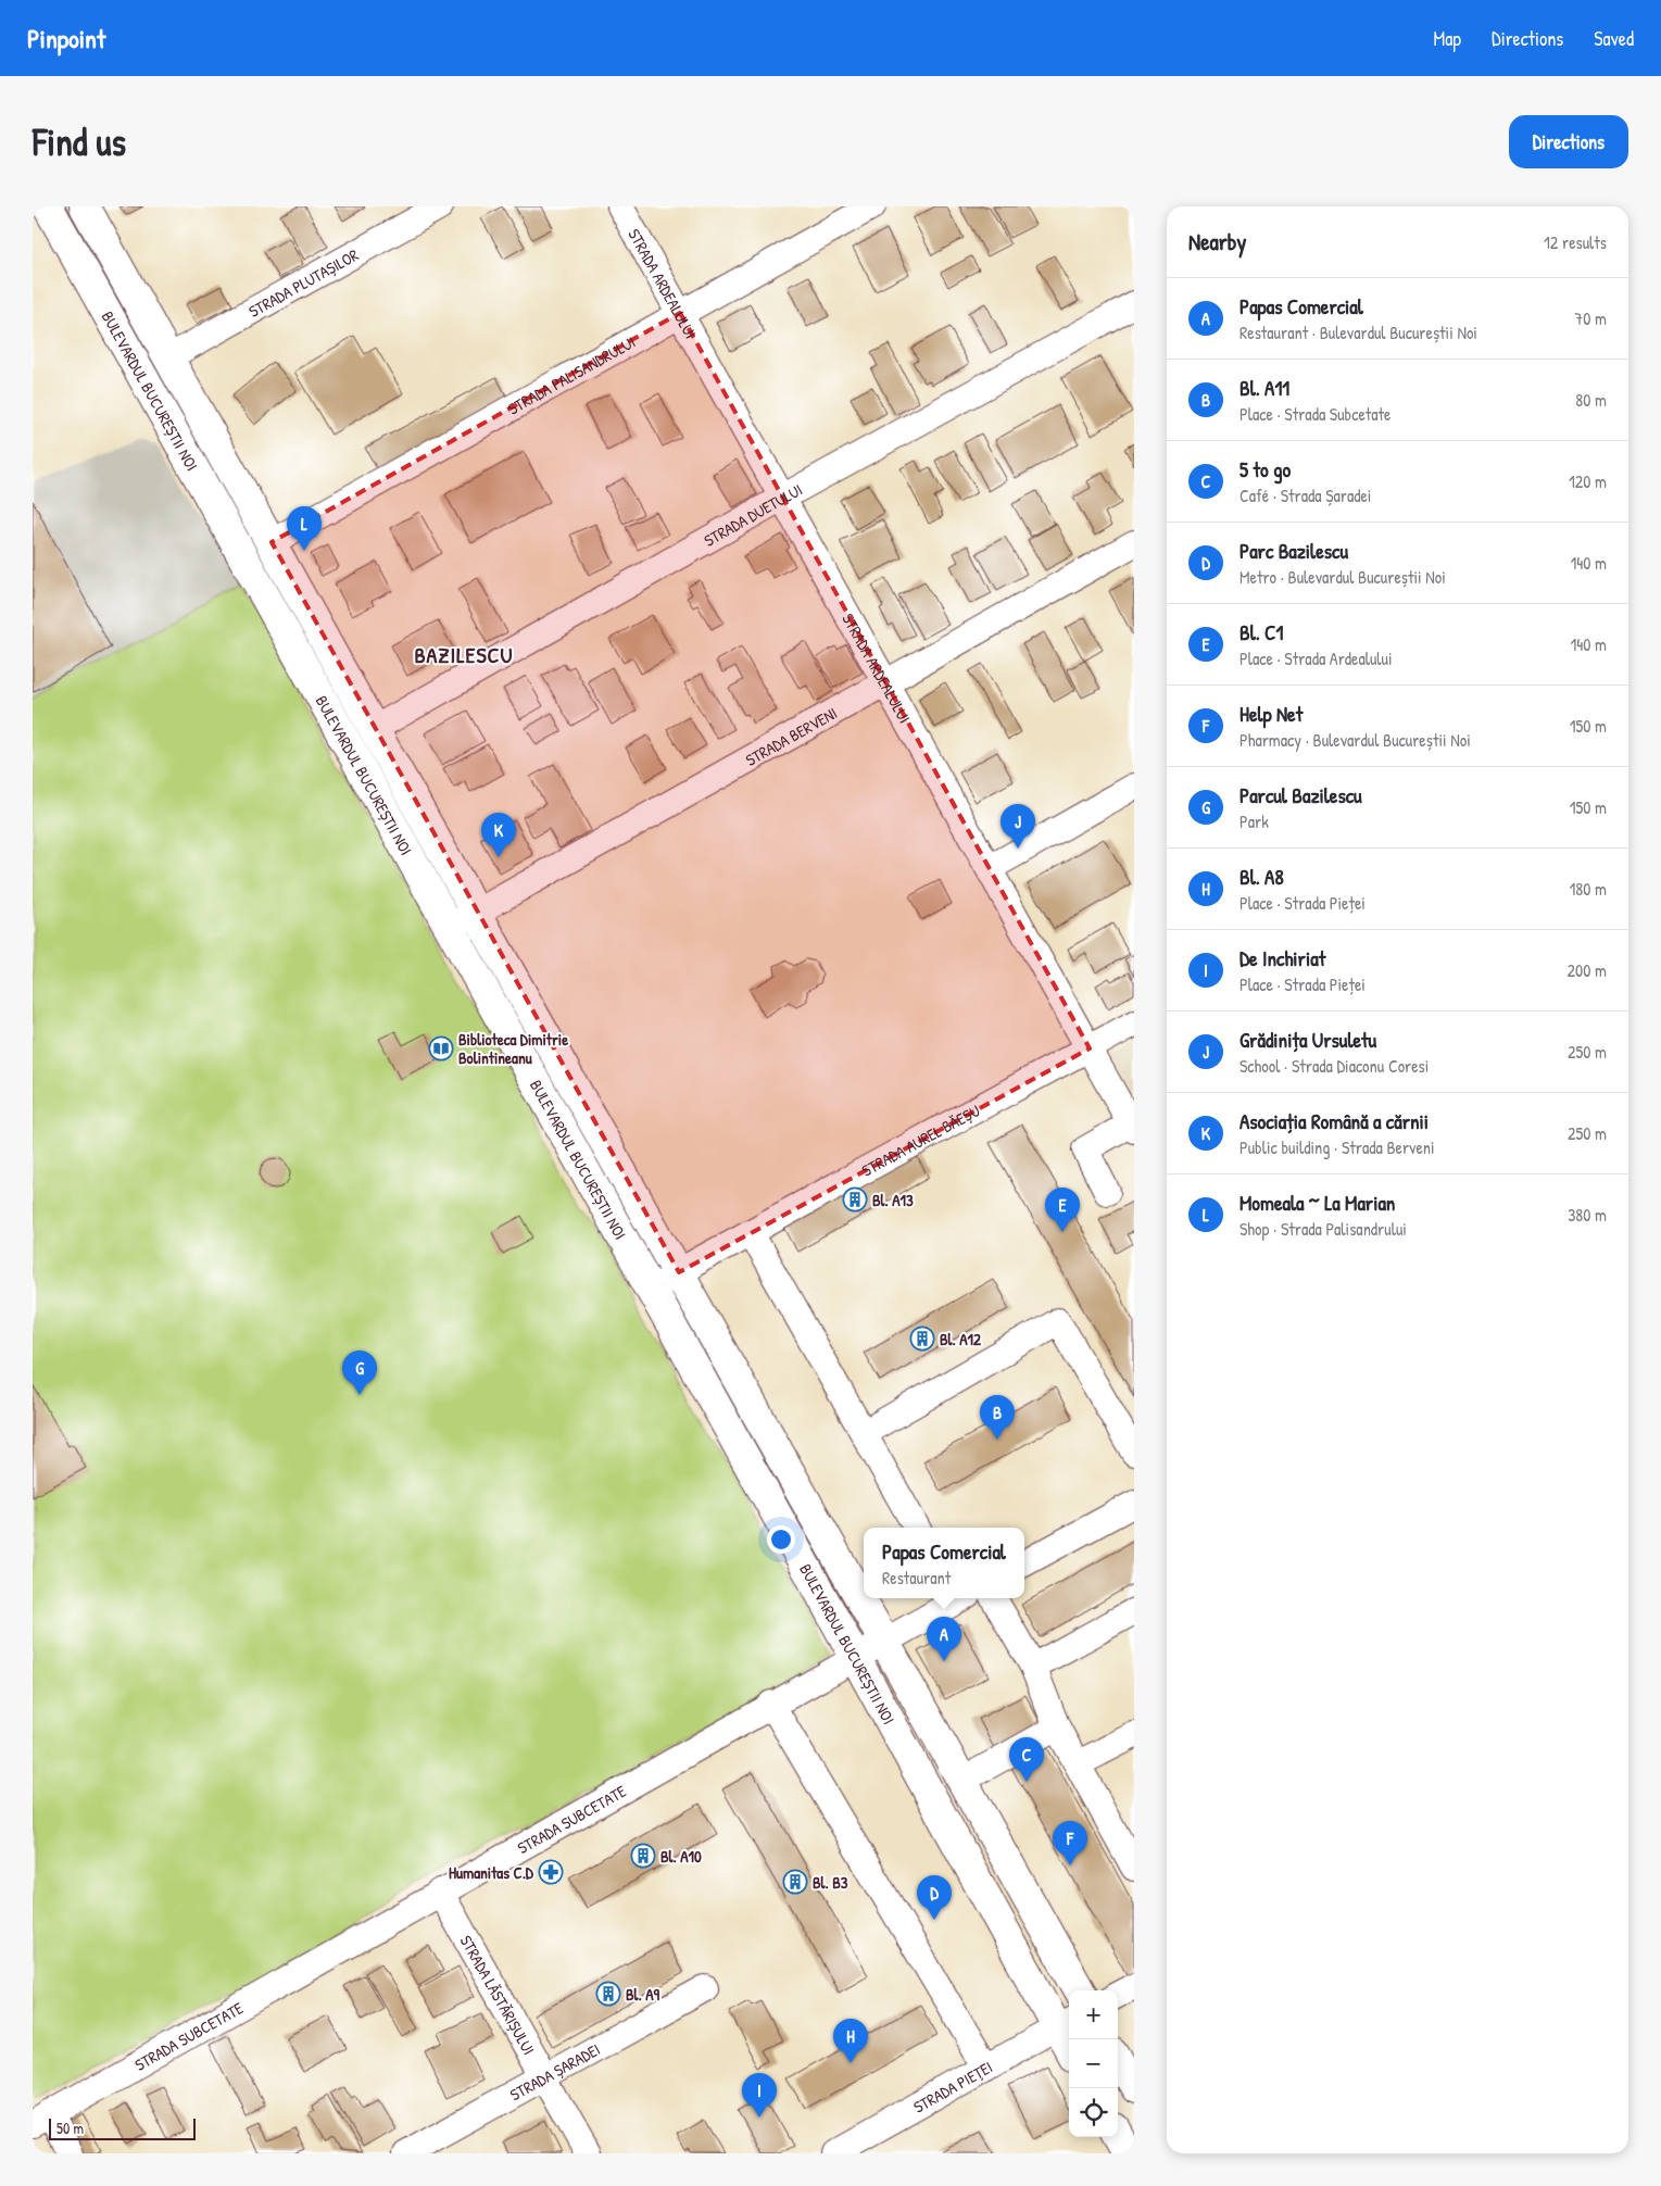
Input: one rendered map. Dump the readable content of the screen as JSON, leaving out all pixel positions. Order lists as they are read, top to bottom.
{
  "streets": {
    "main road": ["BULEVARDUL BUCUREȘTII NOI"],
    "street": [
      "STRADA PLUTAȘILOR",
      "STRADA ARDEALULUI",
      "STRADA PALISANDRULUI",
      "STRADA DUETULUI",
      "STRADA BERVENI",
      "STRADA AUREL BĂEȘU",
      "STRADA SUBCETATE",
      "STRADA LĂSTĂRIȘULUI",
      "STRADA ȘARADEI",
      "STRADA PIEȚEI"
    ]
  },
  "crossings": [
    ["STRADA PLUTAȘILOR", "BULEVARDUL BUCUREȘTII NOI"],
    ["STRADA ARDEALULUI", "STRADA PALISANDRULUI"],
    ["STRADA ARDEALULUI", "STRADA DUETULUI"],
    ["STRADA ARDEALULUI", "STRADA BERVENI"],
    ["STRADA ARDEALULUI", "STRADA AUREL BĂEȘU"],
    ["STRADA PALISANDRULUI", "BULEVARDUL BUCUREȘTII NOI"],
    ["BULEVARDUL BUCUREȘTII NOI", "STRADA DUETULUI"],
    ["BULEVARDUL BUCUREȘTII NOI", "STRADA BERVENI"],
    ["BULEVARDUL BUCUREȘTII NOI", "STRADA AUREL BĂEȘU"],
    ["BULEVARDUL BUCUREȘTII NOI", "STRADA SUBCETATE"],
    ["BULEVARDUL BUCUREȘTII NOI", "STRADA PIEȚEI"],
    ["STRADA SUBCETATE", "STRADA LĂSTĂRIȘULUI"],
    ["STRADA LĂSTĂRIȘULUI", "STRADA ȘARADEI"]
  ],
  "districts": ["BAZILESCU"],
  "places": {
    "library": ["Biblioteca Dimitrie Bolintineanu"],
    "building": [
      "Bl. A13",
      "Bl. A12",
      "Bl. A10",
      "Bl. B3",
      "Bl. A9"
    ],
    "pharmacy": ["Humanitas C.D"]
  },
  "scale_bar": "50 m",
  "page": {
    "header": "Pinpoint",
    "nav": ["Map", "Directions", "Saved"],
    "buttons": "Directions",
    "title": "Find us",
    "heading": ["Nearby", "12 results"],
    "list": [
      {
        "mark": "A",
        "name": "Papas Comercial",
        "note": "Restaurant · Bulevardul Bucureștii Noi",
        "value": "70 m"
      },
      {
        "mark": "B",
        "name": "Bl. A11",
        "note": "Place · Strada Subcetate",
        "value": "80 m"
      },
      {
        "mark": "C",
        "name": "5 to go",
        "note": "Café · Strada Șaradei",
        "value": "120 m"
      },
      {
        "mark": "D",
        "name": "Parc Bazilescu",
        "note": "Metro · Bulevardul Bucureștii Noi",
        "value": "140 m"
      },
      {
        "mark": "E",
        "name": "Bl. C1",
        "note": "Place · Strada Ardealului",
        "value": "140 m"
      },
      {
        "mark": "F",
        "name": "Help Net",
        "note": "Pharmacy · Bulevardul Bucureștii Noi",
        "value": "150 m"
      },
      {
        "mark": "G",
        "name": "Parcul Bazilescu",
        "note": "Park",
        "value": "150 m"
      },
      {
        "mark": "H",
        "name": "Bl. A8",
        "note": "Place · Strada Pieței",
        "value": "180 m"
      },
      {
        "mark": "I",
        "name": "De Inchiriat",
        "note": "Place · Strada Pieței",
        "value": "200 m"
      },
      {
        "mark": "J",
        "name": "Grădinița Ursuletu",
        "note": "School · Strada Diaconu Coresi",
        "value": "250 m"
      },
      {
        "mark": "K",
        "name": "Asociația Română a cărnii",
        "note": "Public building · Strada Berveni",
        "value": "250 m"
      },
      {
        "mark": "L",
        "name": "Momeala ~ La Marian",
        "note": "Shop · Strada Palisandrului",
        "value": "380 m"
      }
    ],
    "pins": [
      "L",
      "J",
      "K",
      "E",
      "G",
      "B",
      "A",
      "C",
      "F",
      "D",
      "H",
      "I"
    ],
    "popup": ["Papas Comercial", "Restaurant"],
    "map_buttons": ["+", "−"],
    "scale": "50 m"
  }
}
